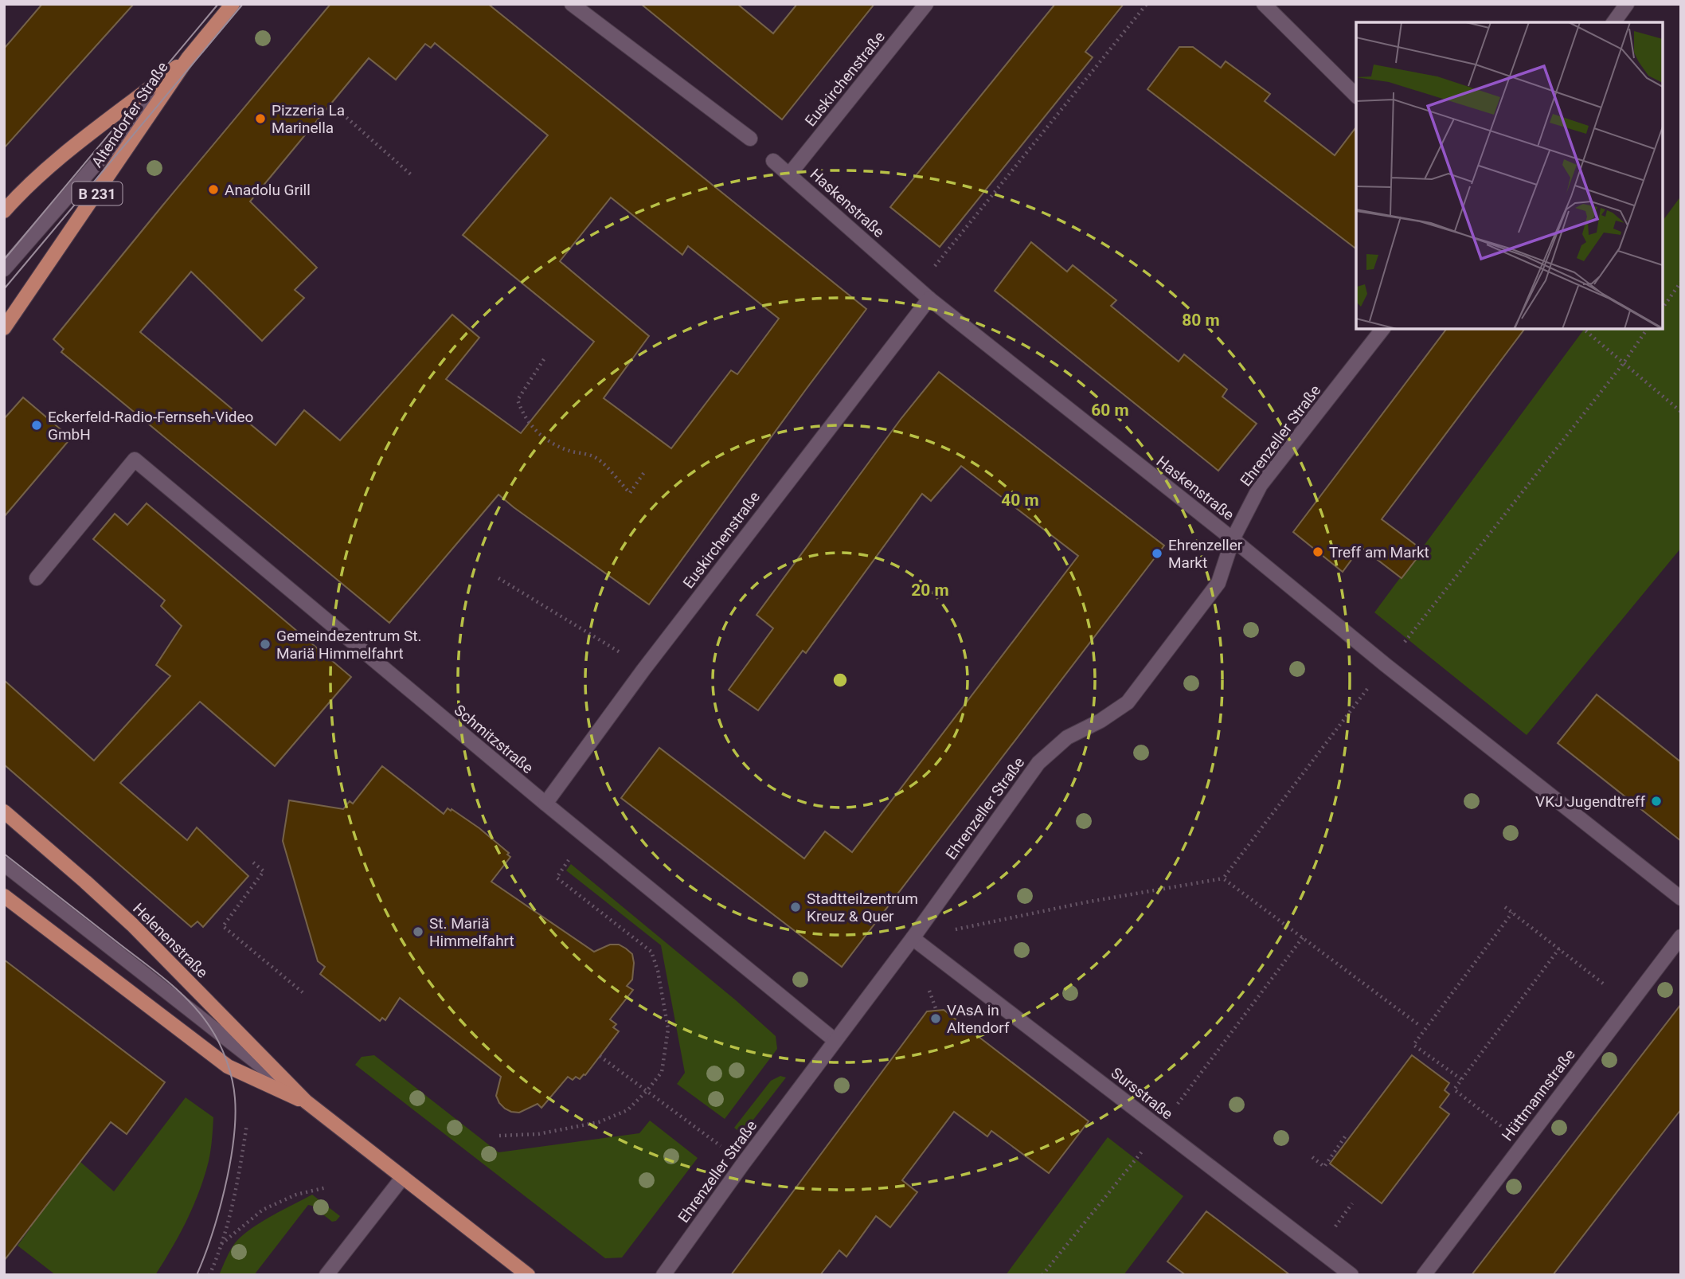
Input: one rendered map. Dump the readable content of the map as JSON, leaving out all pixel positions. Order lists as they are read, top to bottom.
{
  "streets": {
    "main road": ["Altendorfer Straße", "B 231", "Helenenstraße"],
    "street": [
      "Euskirchenstraße",
      "Haskenstraße",
      "Ehrenzeller Straße",
      "Schmitzstraße",
      "Sursstraße",
      "Hüttmannstraße"
    ]
  },
  "crossings": [
    ["Euskirchenstraße", "Haskenstraße"],
    ["Euskirchenstraße", "Schmitzstraße"],
    ["Haskenstraße", "Ehrenzeller Straße"],
    ["Ehrenzeller Straße", "Schmitzstraße"],
    ["Ehrenzeller Straße", "Sursstraße"]
  ],
  "places": [
    "Pizzeria La Marinella",
    "Anadolu Grill",
    "Eckerfeld-Radio-Fernseh-Video GmbH",
    "Treff am Markt",
    "Ehrenzeller Markt",
    "Gemeindezentrum St. Mariä Himmelfahrt",
    "VKJ Jugendtreff",
    "Stadtteilzentrum Kreuz & Quer",
    "St. Mariä Himmelfahrt",
    "VAsA in Altendorf"
  ],
  "rings": [
    "80 m",
    "60 m",
    "40 m",
    "20 m"
  ]
}
